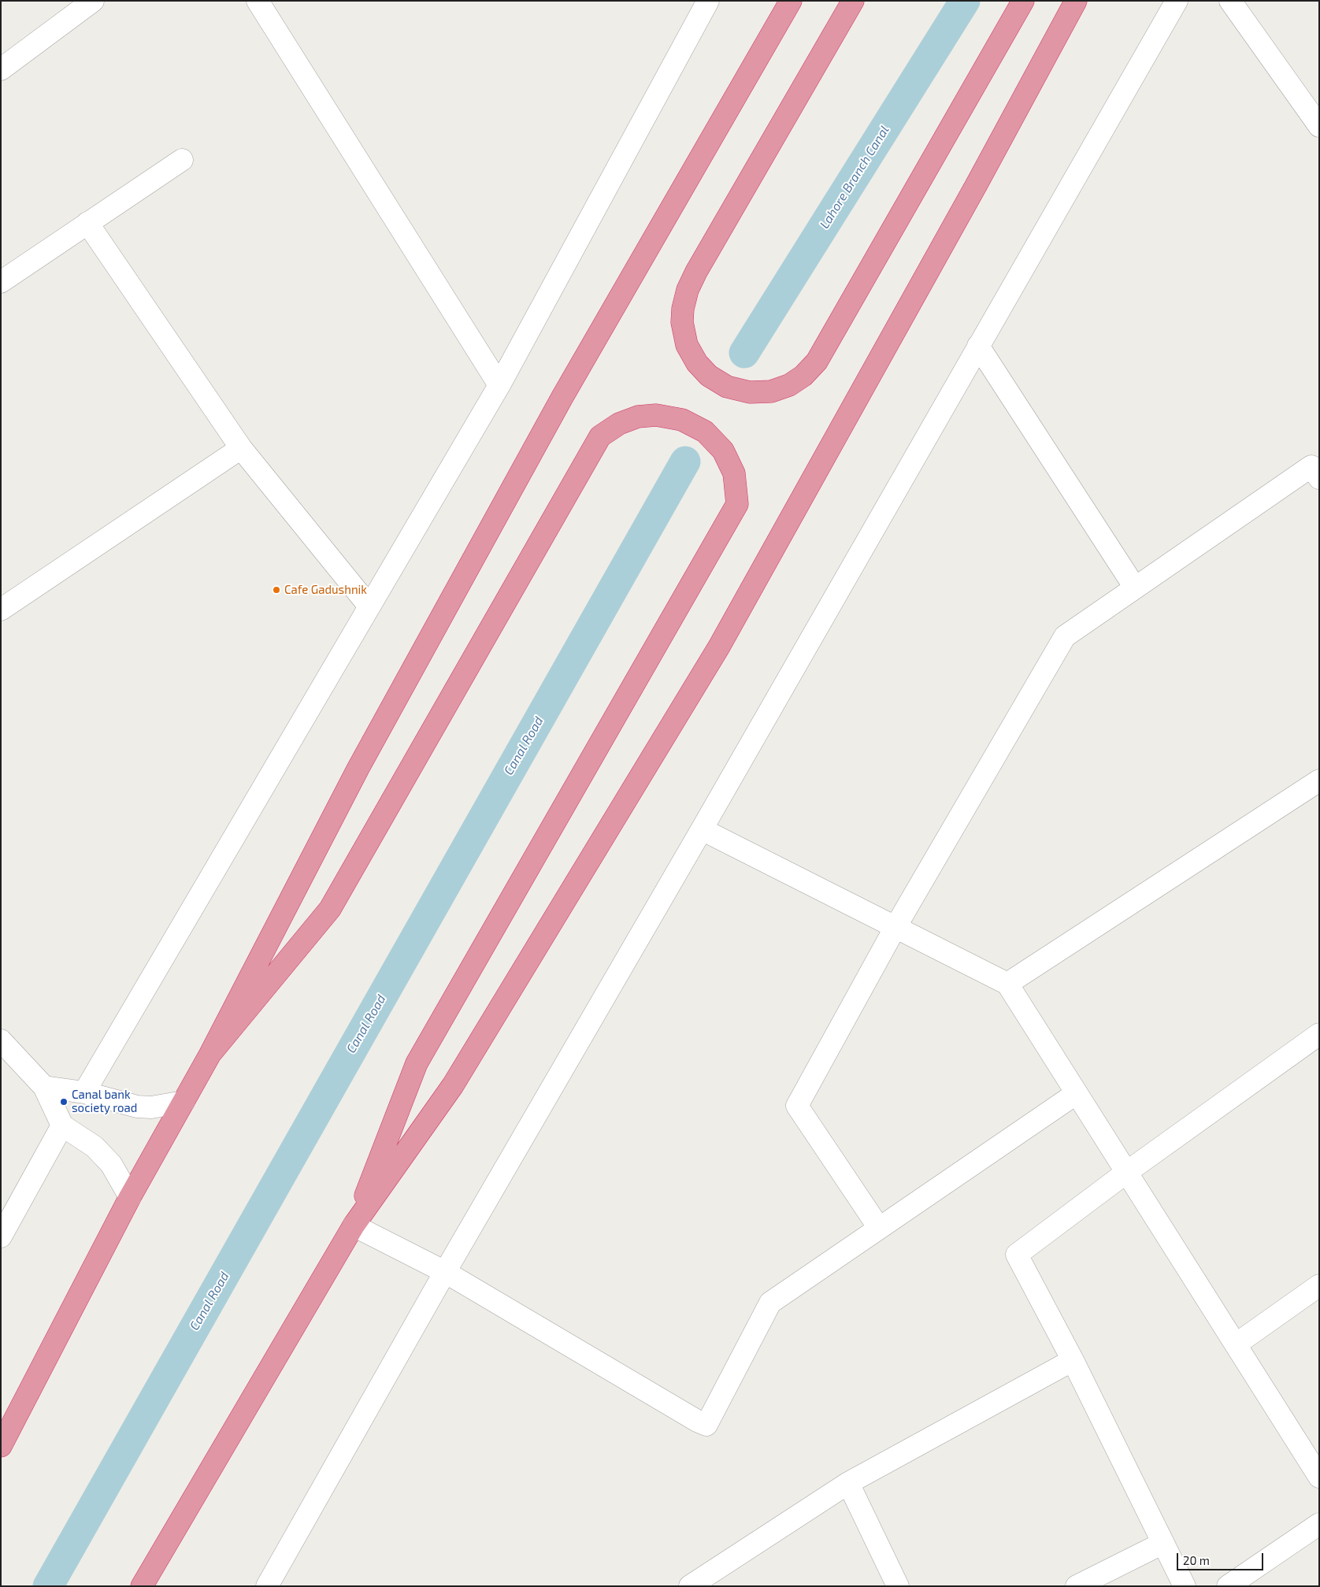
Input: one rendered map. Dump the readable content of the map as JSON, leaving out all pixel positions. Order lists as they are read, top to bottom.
{
  "water": ["Lahore Branch Canal", "Canal Road"],
  "places": ["Cafe Gadushnik", "Canal bank society road"],
  "scale_bar": "20 m"
}
